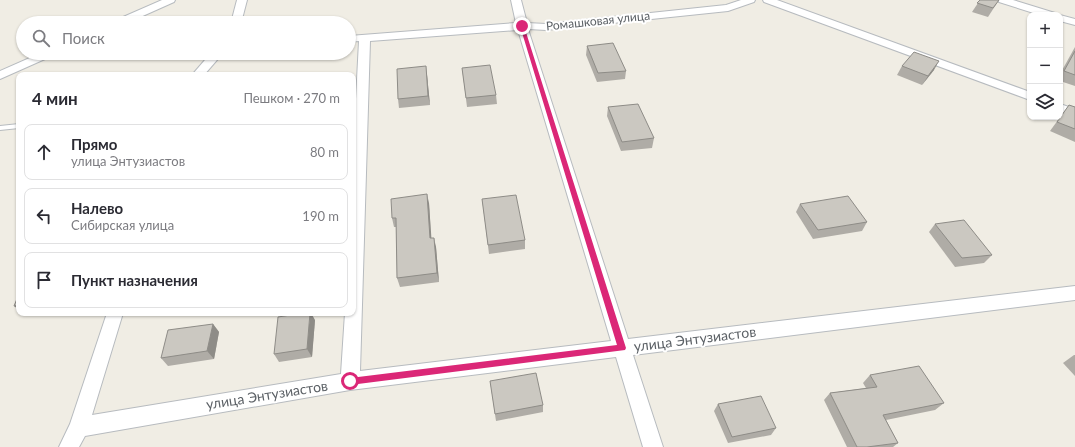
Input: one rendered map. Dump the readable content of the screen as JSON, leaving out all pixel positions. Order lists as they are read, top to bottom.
{
  "streets": {
    "street": ["Ромашковая улица", "улица Энтузиастов"]
  },
  "page": {
    "map_buttons": ["+", "−"],
    "search": "Поиск",
    "heading": ["4 мин", "Пешком · 270 m"],
    "list": [
      ["Прямо", "улица Энтузиастов", "80 m"],
      ["Налево", "Сибирская улица", "190 m"],
      "Пункт назначения"
    ]
  }
}
